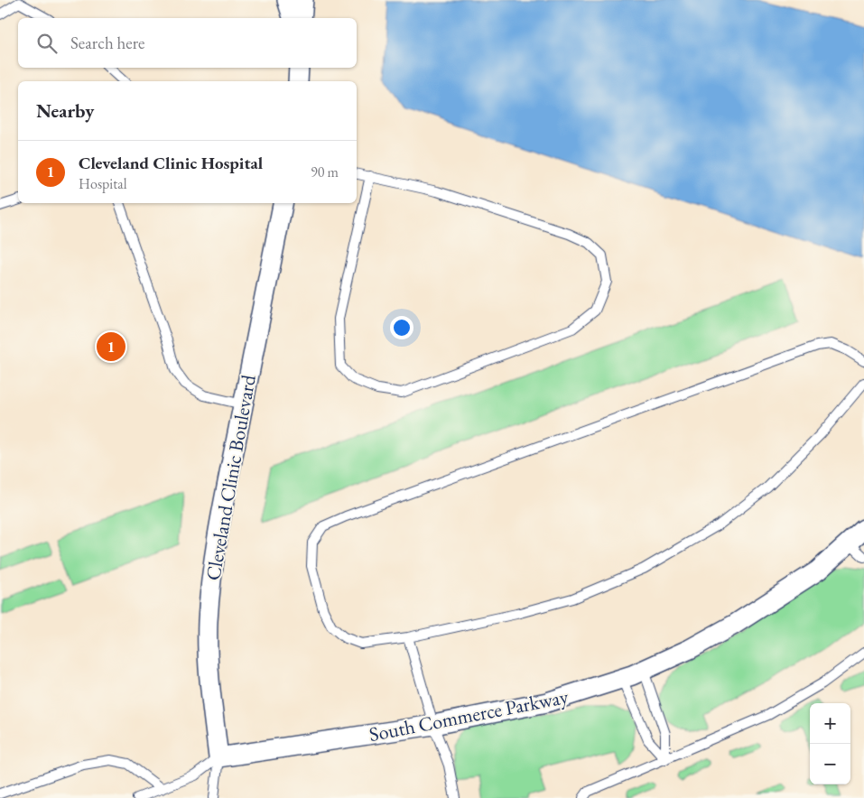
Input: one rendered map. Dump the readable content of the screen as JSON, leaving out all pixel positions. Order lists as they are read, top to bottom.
{
  "streets": {
    "street": ["Cleveland Clinic Boulevard", "South Commerce Parkway"]
  },
  "crossings": [
    ["Cleveland Clinic Boulevard", "South Commerce Parkway"]
  ],
  "page": {
    "search": "Search here",
    "heading": "Nearby",
    "list": [
      {
        "mark": "1",
        "name": "Cleveland Clinic Hospital",
        "note": "Hospital",
        "value": "90 m"
      }
    ],
    "pins": "1",
    "map_buttons": ["+", "−"]
  }
}
